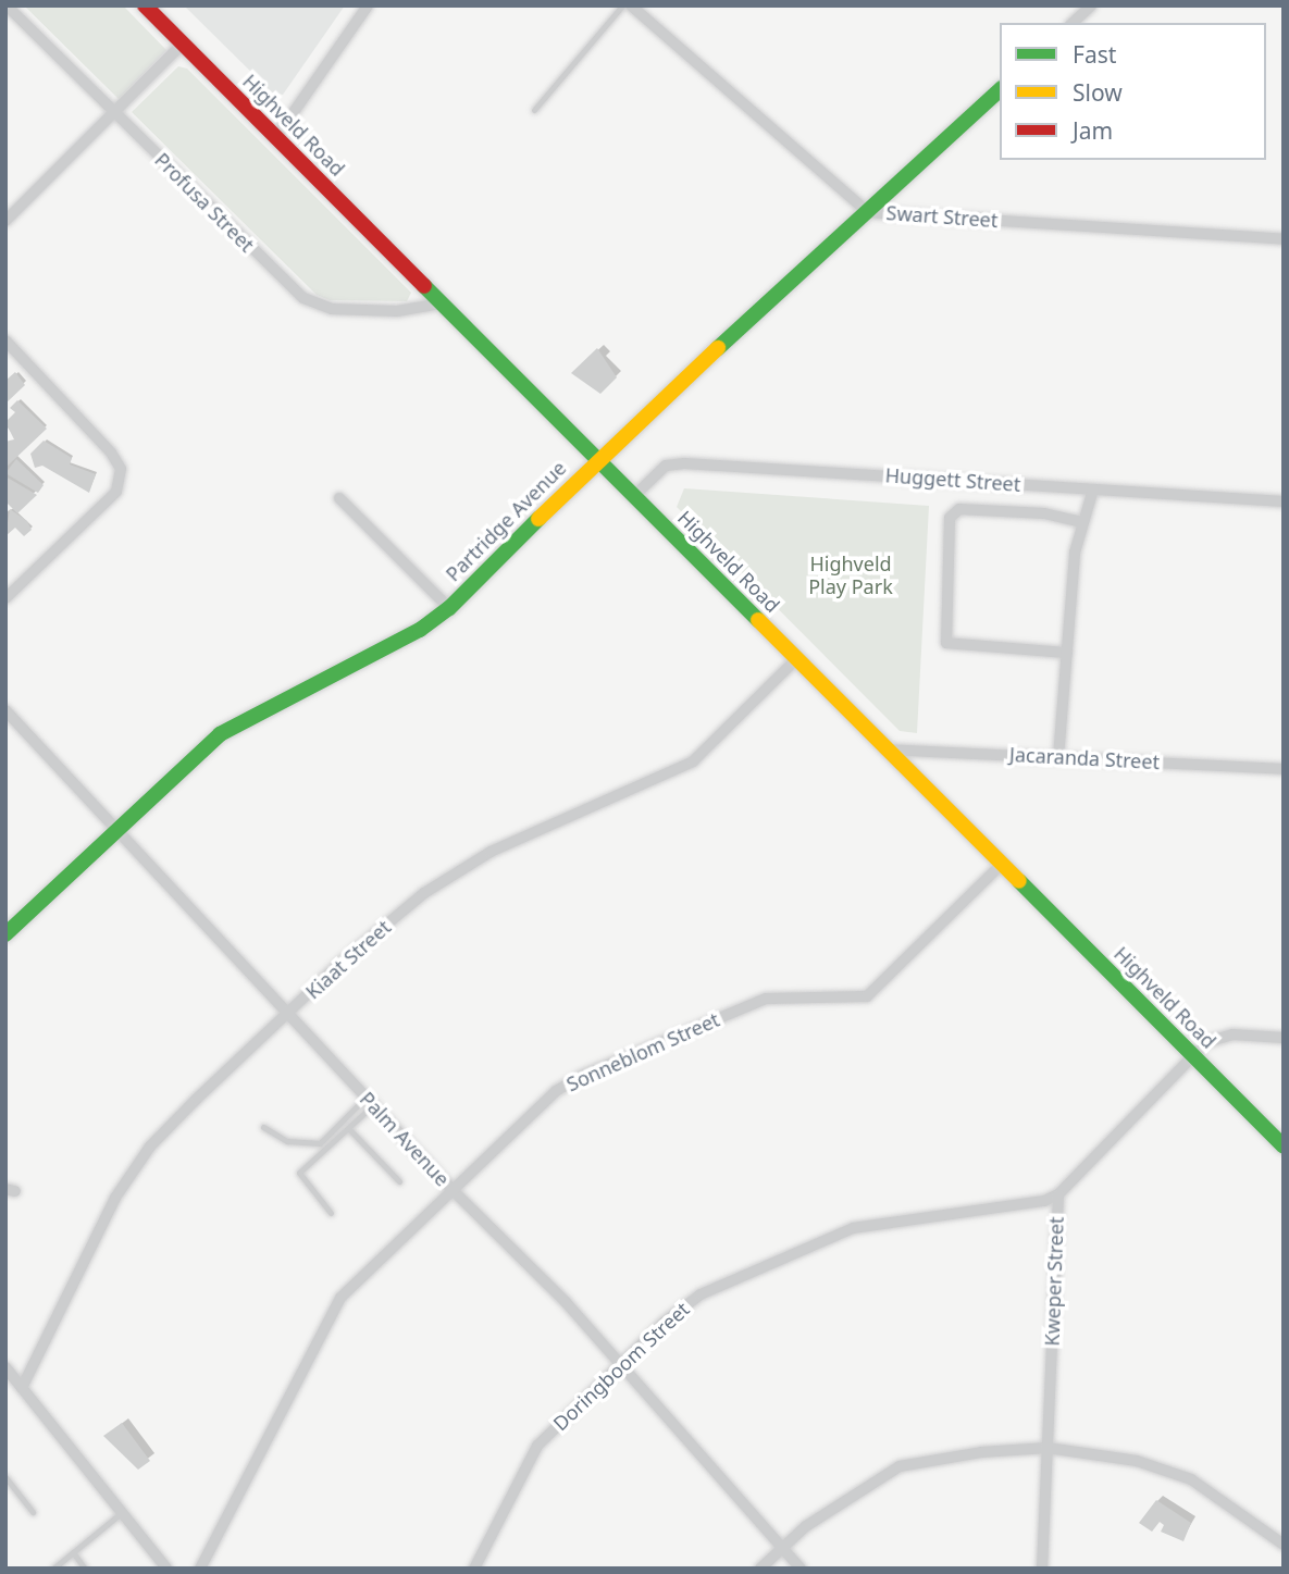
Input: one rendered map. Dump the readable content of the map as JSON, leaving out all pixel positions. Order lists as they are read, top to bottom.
{
  "streets": {
    "street": [
      "Highveld Road",
      "Profusa Street",
      "Swart Street",
      "Huggett Street",
      "Partridge Avenue",
      "Jacaranda Street",
      "Kiaat Street",
      "Sonneblom Street",
      "Palm Avenue",
      "Kweper Street",
      "Doringboom Street"
    ]
  },
  "crossings": [
    ["Highveld Road", "Profusa Street"],
    ["Highveld Road", "Huggett Street"],
    ["Highveld Road", "Partridge Avenue"],
    ["Highveld Road", "Jacaranda Street"],
    ["Highveld Road", "Kiaat Street"],
    ["Highveld Road", "Sonneblom Street"],
    ["Highveld Road", "Kweper Street"],
    ["Swart Street", "Partridge Avenue"],
    ["Partridge Avenue", "Palm Avenue"],
    ["Kiaat Street", "Palm Avenue"],
    ["Sonneblom Street", "Palm Avenue"],
    ["Palm Avenue", "Doringboom Street"],
    ["Kweper Street", "Doringboom Street"]
  ],
  "parks": ["Highveld Play Park"],
  "legend": ["Fast", "Slow", "Jam"]
}
